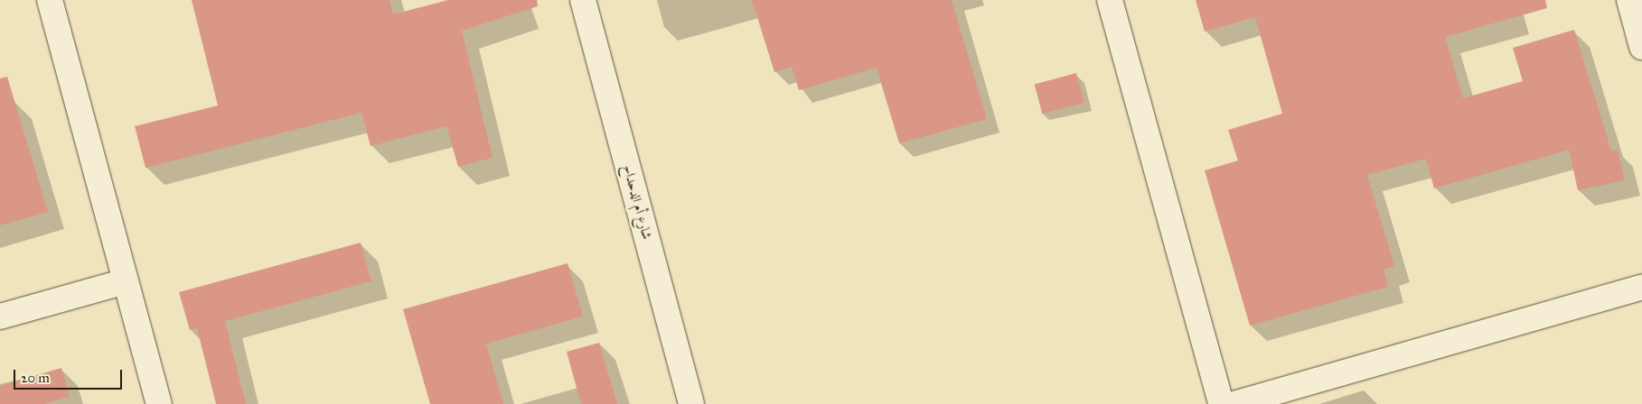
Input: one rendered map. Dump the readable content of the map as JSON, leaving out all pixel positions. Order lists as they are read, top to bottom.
{
  "streets": {
    "street": ["شارع أم الدحداح"]
  },
  "scale_bar": "20 m"
}
